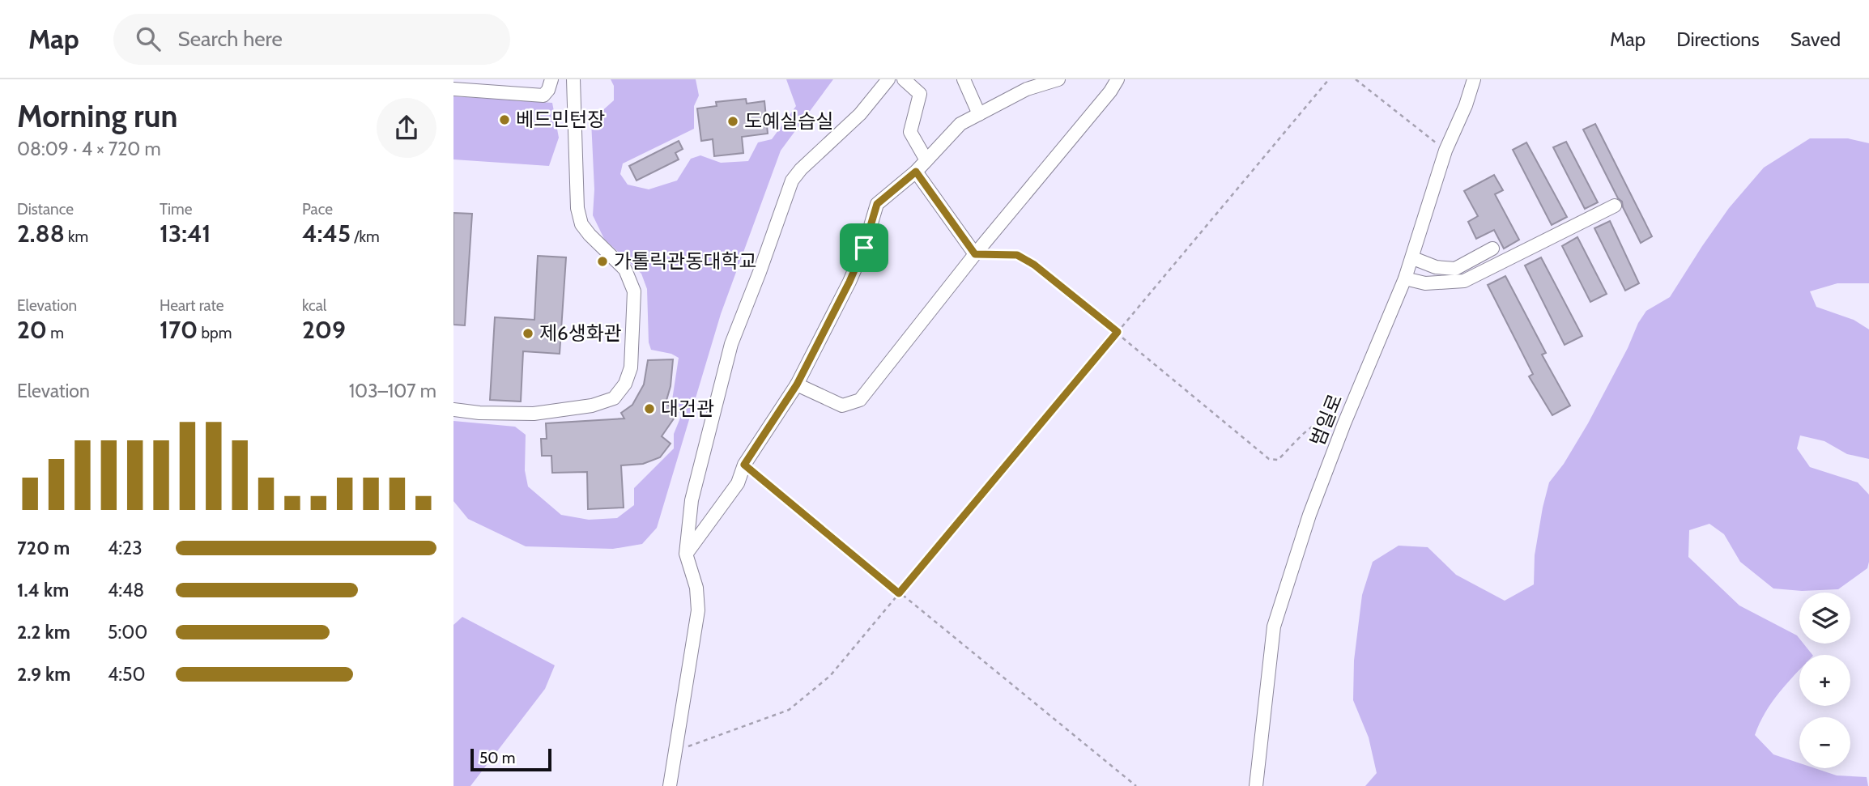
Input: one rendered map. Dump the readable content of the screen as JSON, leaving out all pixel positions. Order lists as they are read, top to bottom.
{
  "streets": {
    "street": ["범일로"]
  },
  "places": [
    "베드민턴장",
    "도예실습실",
    "가톨릭관동대학교",
    "제6생화관",
    "대건관"
  ],
  "scale_bar": "50 m",
  "page": {
    "header": "Map",
    "search": "Search here",
    "nav": ["Map", "Directions", "Saved"],
    "heading": ["Morning run", "08:09 · 4 × 720 m"],
    "stats": [
      ["Distance", "2.88 km"],
      ["Time", "13:41"],
      ["Pace", "4:45 /km"],
      ["Elevation", "20 m"],
      ["Heart rate", "170 bpm"],
      ["kcal", "209"]
    ],
    "chart": ["Elevation", "103–107 m"],
    "list": [
      {
        "name": "720 m",
        "note": "4:23"
      },
      {
        "name": "1.4 km",
        "note": "4:48"
      },
      {
        "name": "2.2 km",
        "note": "5:00"
      },
      {
        "name": "2.9 km",
        "note": "4:50"
      }
    ],
    "map_buttons": ["+", "−"],
    "scale": "50 m"
  }
}
